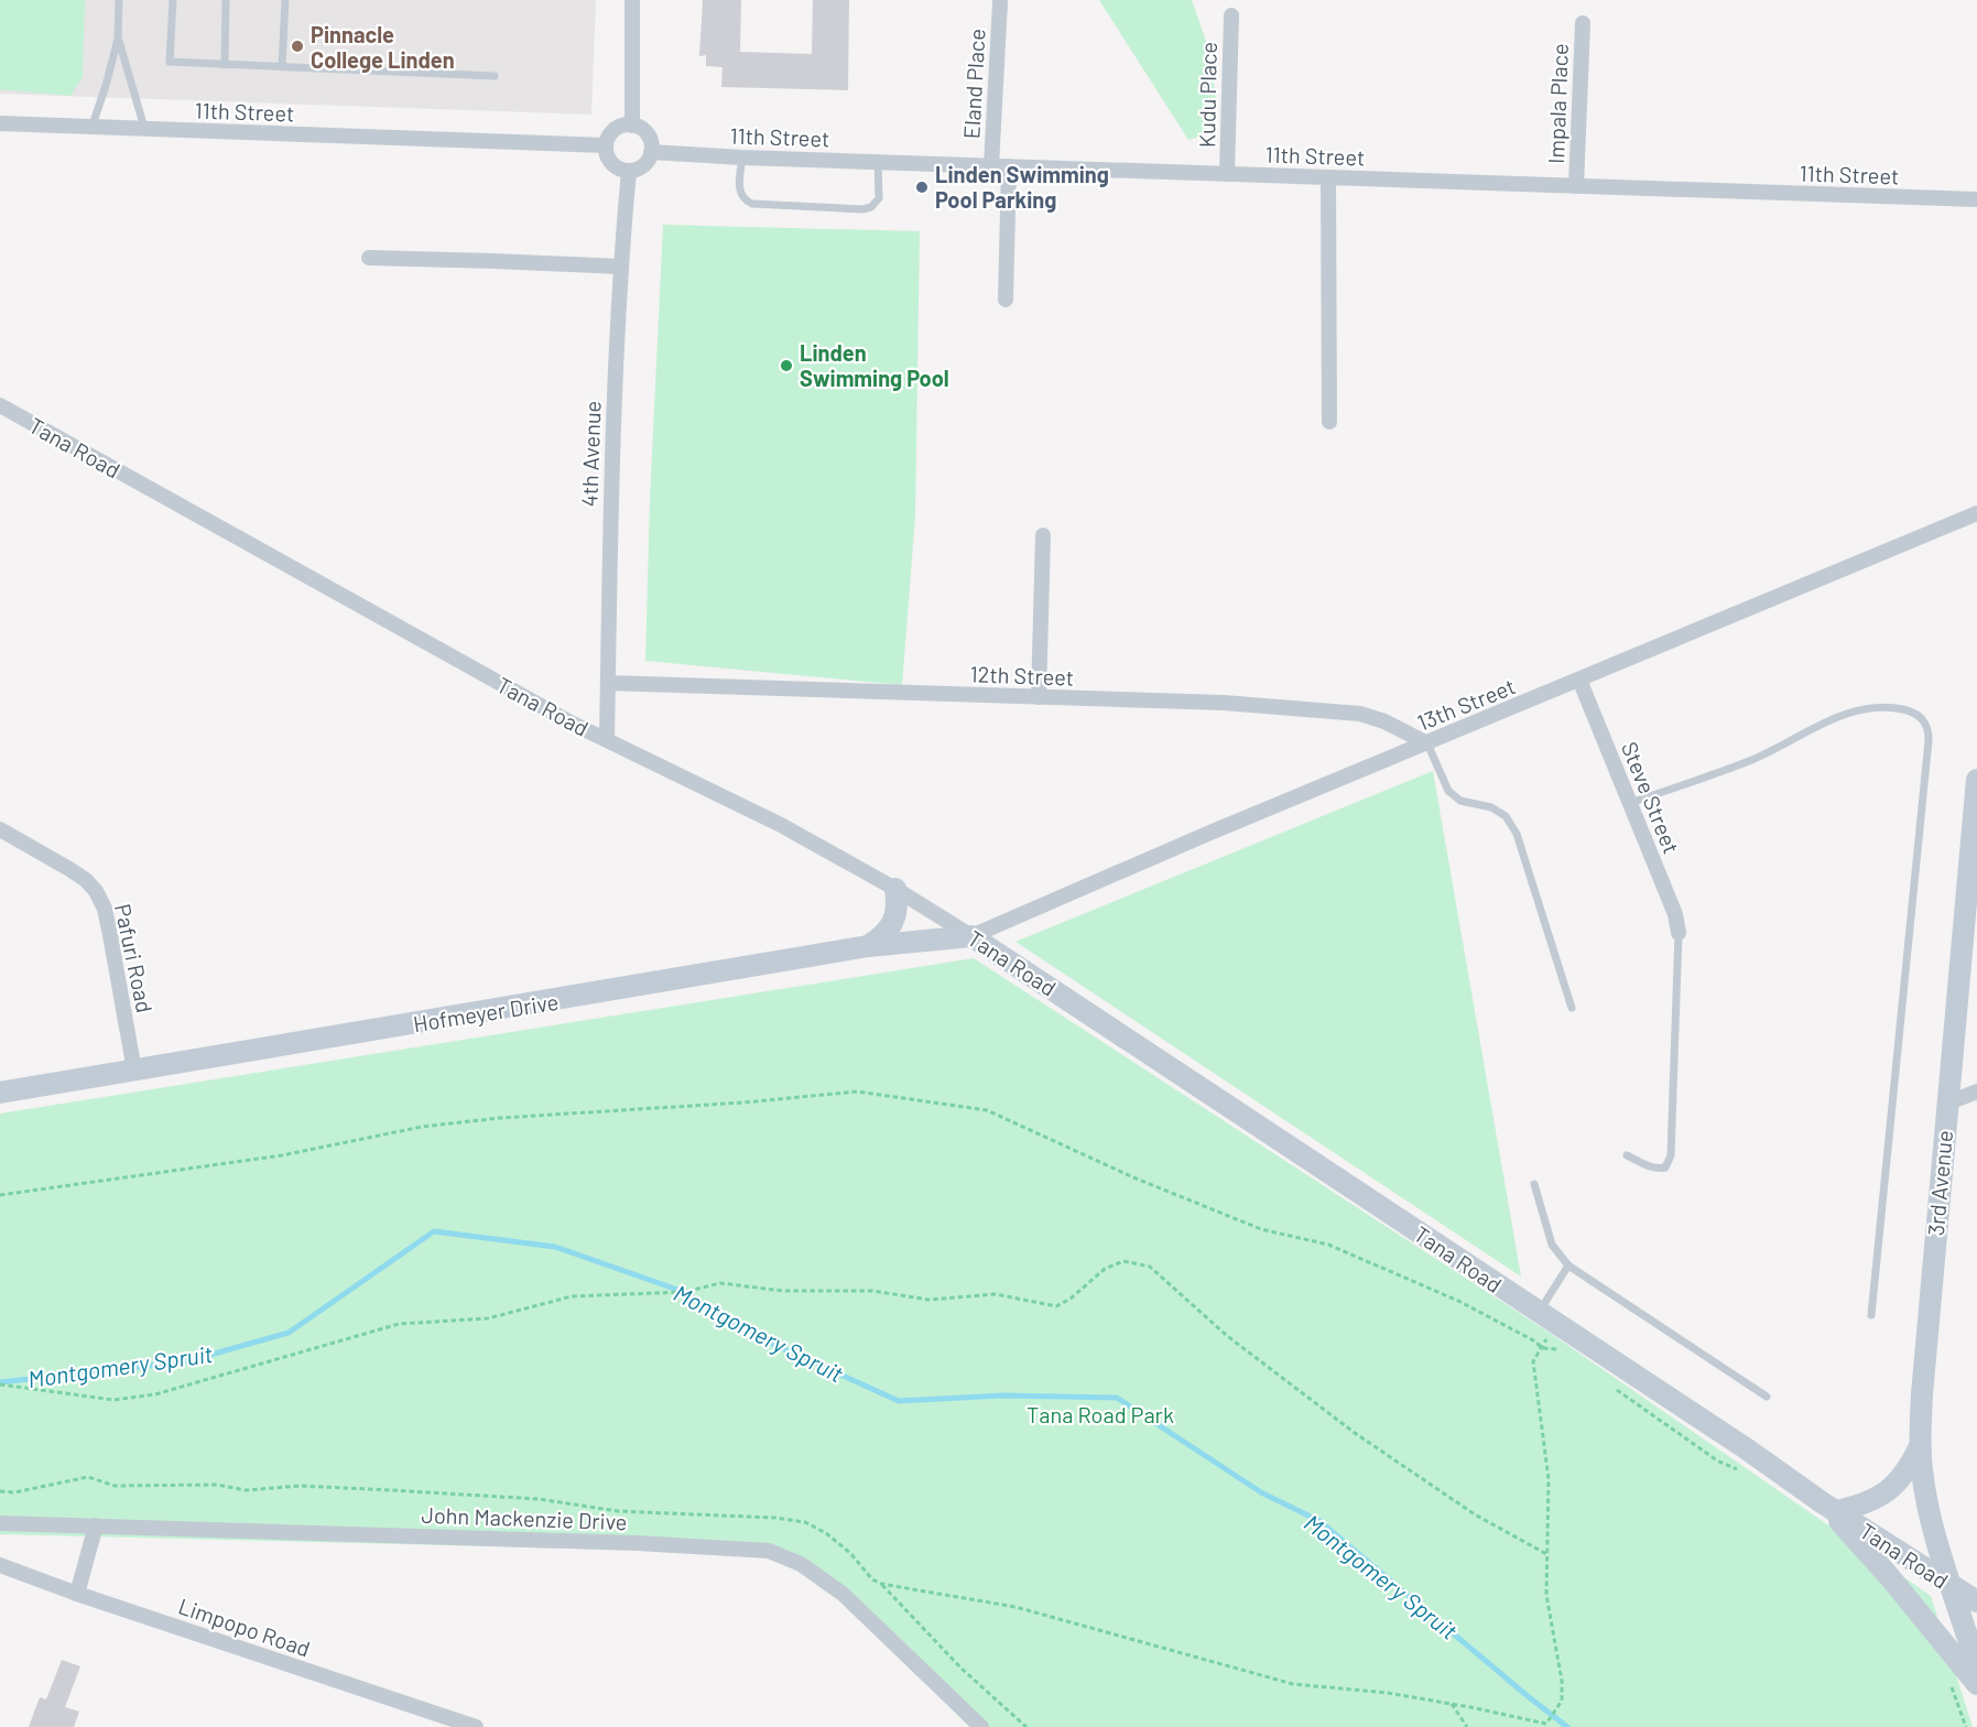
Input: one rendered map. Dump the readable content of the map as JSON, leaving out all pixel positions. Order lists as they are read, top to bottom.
{
  "streets": {
    "main road": ["Tana Road", "Hofmeyer Drive", "3rd Avenue"],
    "street": [
      "Eland Place",
      "Kudu Place",
      "Impala Place",
      "11th Street",
      "4th Avenue",
      "12th Street",
      "13th Street",
      "Steve Street",
      "Pafuri Road",
      "John Mackenzie Drive",
      "Limpopo Road"
    ]
  },
  "crossings": [
    ["Eland Place", "11th Street"],
    ["Kudu Place", "11th Street"],
    ["Impala Place", "11th Street"],
    ["11th Street", "4th Avenue"],
    ["Tana Road", "4th Avenue"],
    ["Tana Road", "13th Street"],
    ["Tana Road", "Hofmeyer Drive"],
    ["Tana Road", "3rd Avenue"],
    ["4th Avenue", "12th Street"],
    ["12th Street", "13th Street"],
    ["13th Street", "Steve Street"],
    ["13th Street", "Hofmeyer Drive"],
    ["Pafuri Road", "Hofmeyer Drive"]
  ],
  "water": ["Montgomery Spruit"],
  "parks": ["Tana Road Park"],
  "places": ["Pinnacle College Linden", "Linden Swimming Pool Parking", "Linden Swimming Pool"]
}
